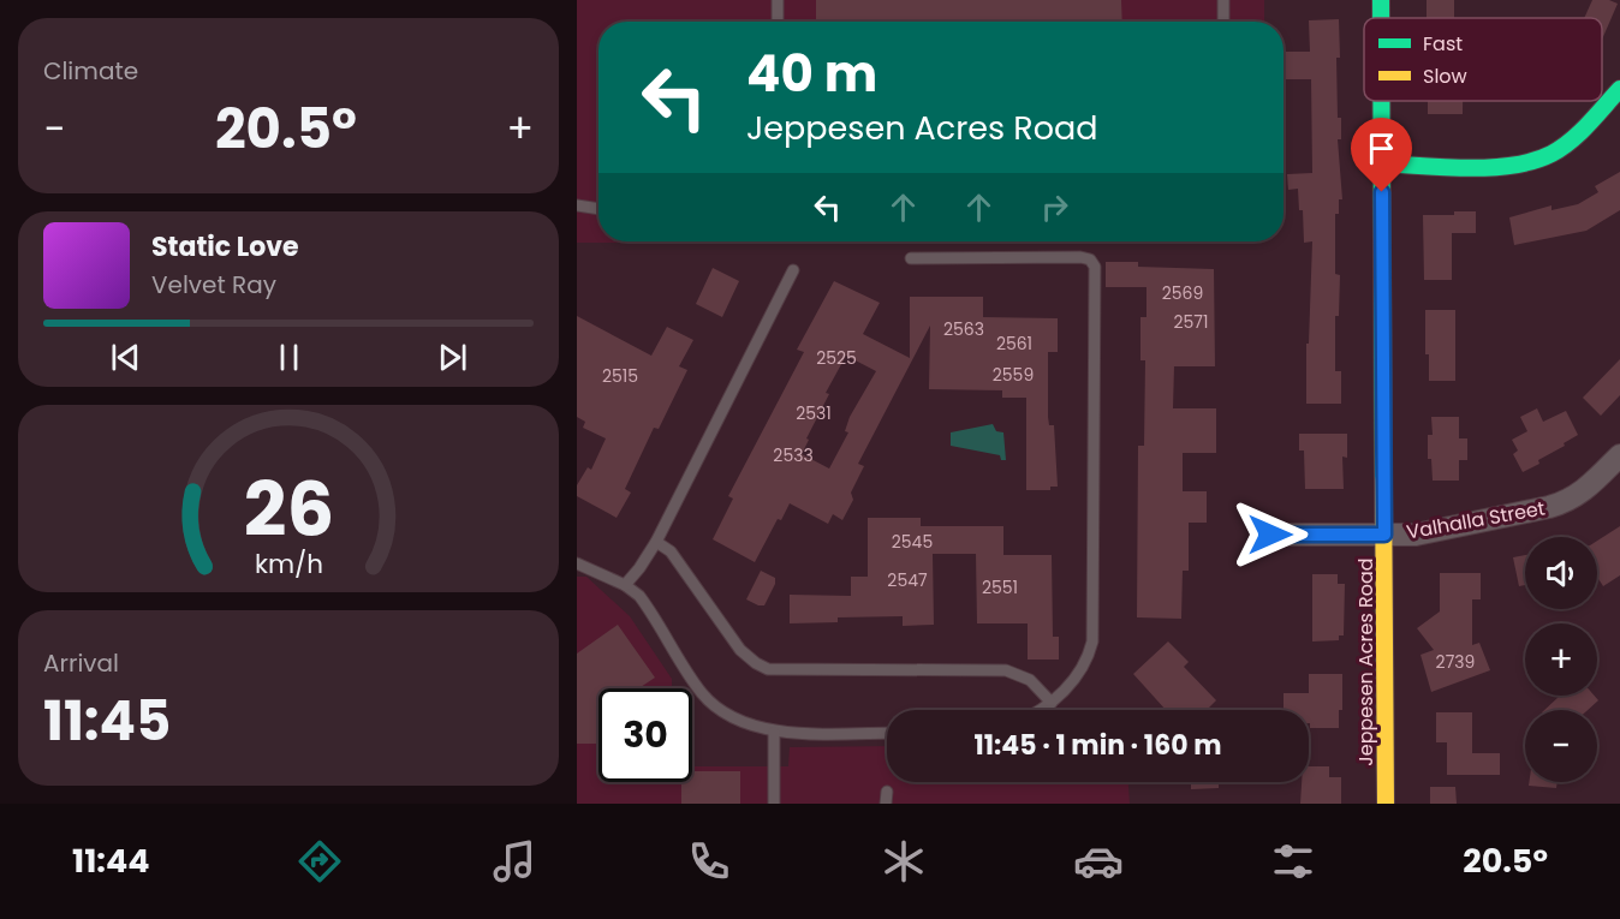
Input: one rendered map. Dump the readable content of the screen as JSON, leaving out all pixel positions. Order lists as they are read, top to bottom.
{
  "streets": {
    "street": ["Valhalla Street", "Jeppesen Acres Road"]
  },
  "crossings": [
    ["Valhalla Street", "Jeppesen Acres Road"]
  ],
  "house_numbers": [
    "2569",
    "2571",
    "2563",
    "2561",
    "2525",
    "2559",
    "2515",
    "2531",
    "2533",
    "2545",
    "2547",
    "2551",
    "2739"
  ],
  "legend": ["Fast", "Slow"],
  "page": {
    "tile": [
      "Climate",
      ["Arrival", "11:45"]
    ],
    "turn": ["40 m", "Jeppesen Acres Road"],
    "heat": ["−", "20.5°", "+"],
    "song": ["Static Love", "Velvet Ray"],
    "map_buttons": ["+", "−"],
    "limit": "30",
    "trip": "11:45 · 1 min · 160 m",
    "tabs": ["11:44", "20.5°"],
    "gauge": ["26", "km/h"]
  }
}
